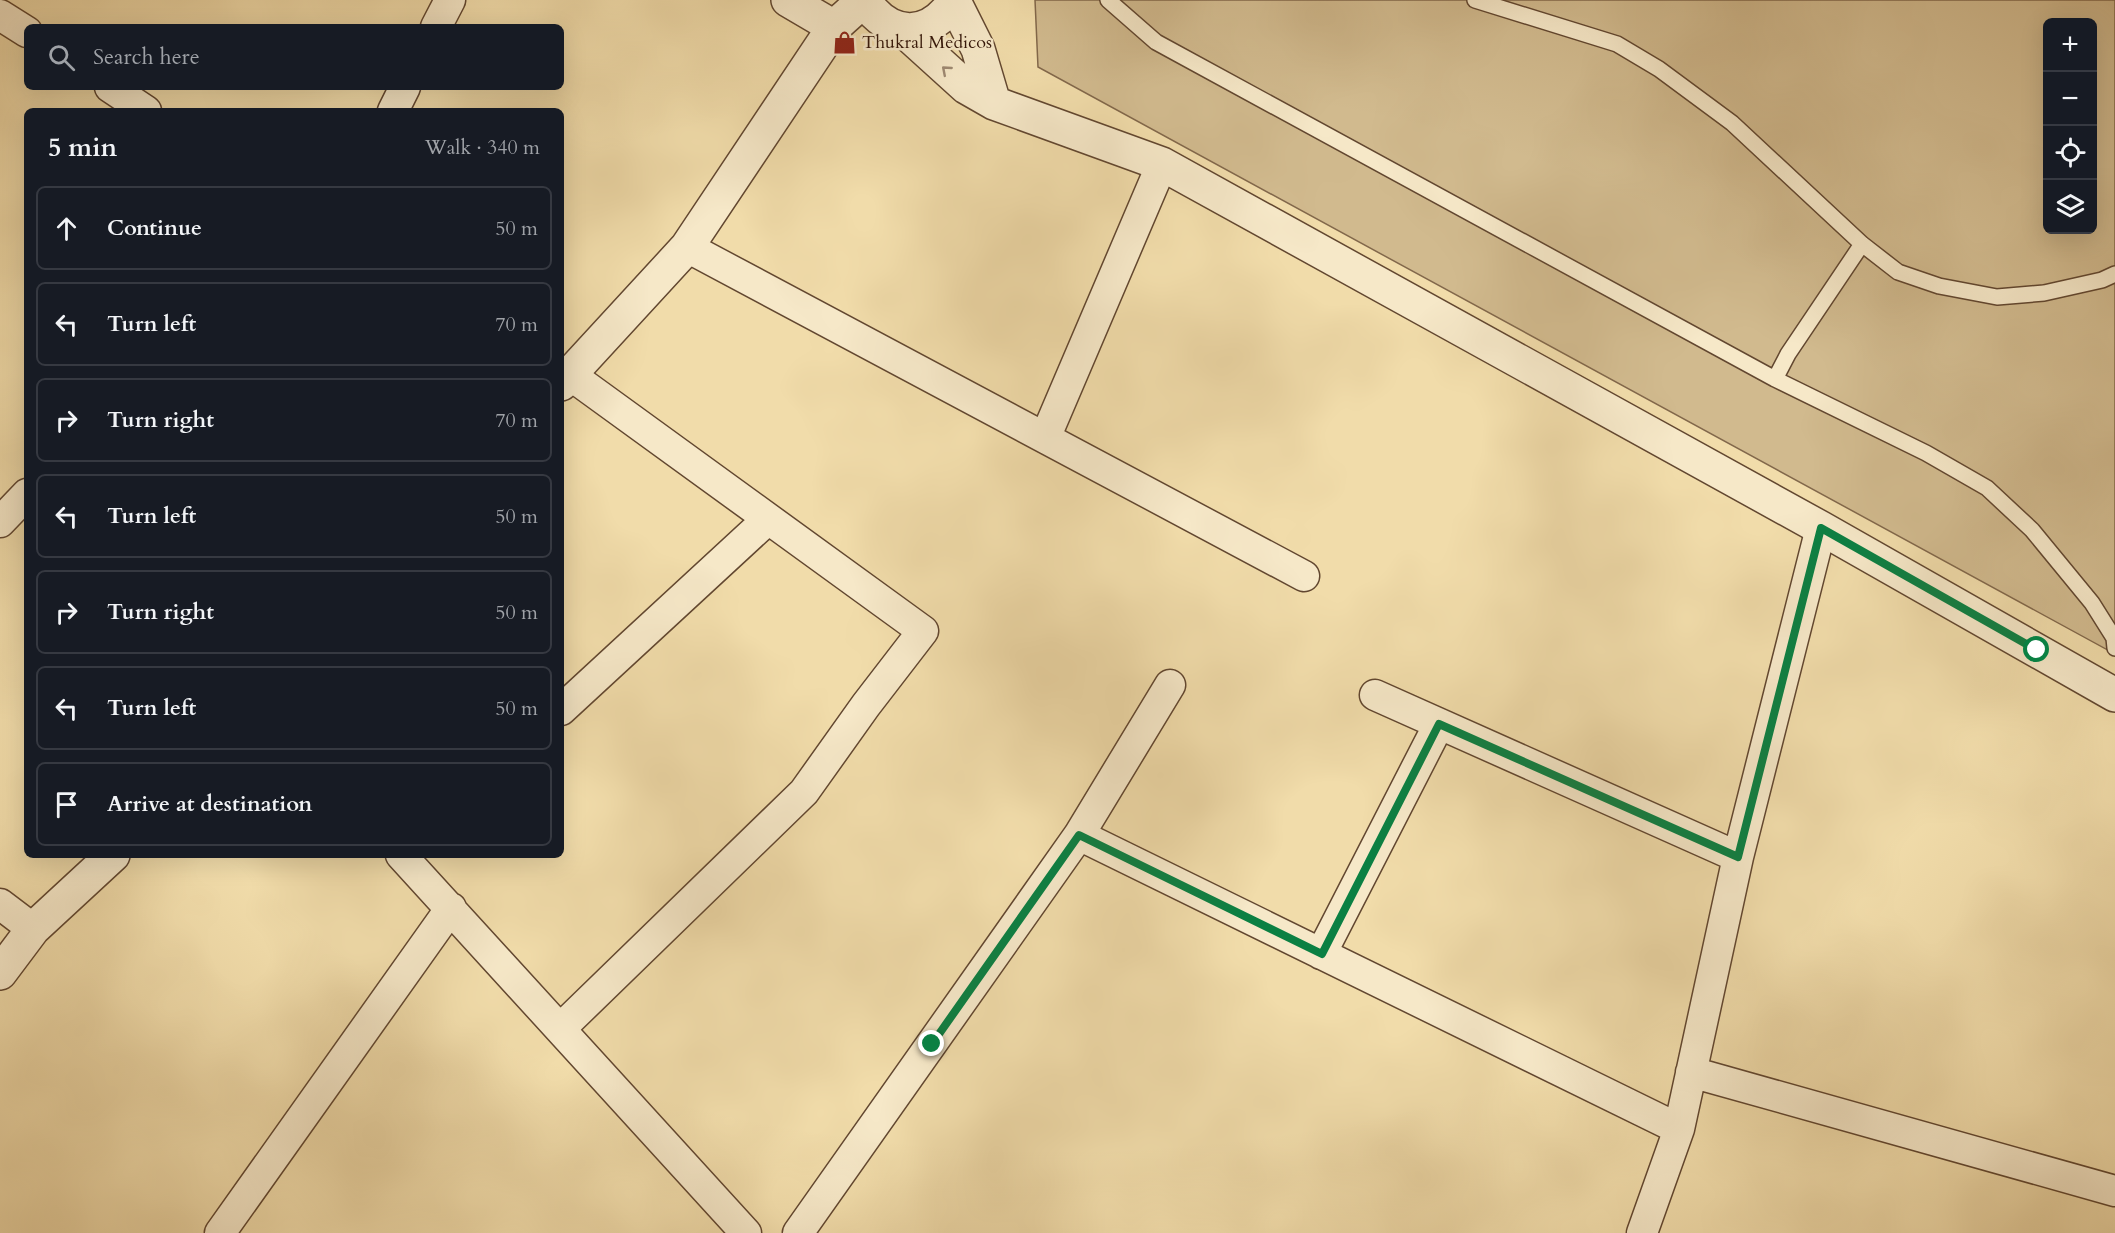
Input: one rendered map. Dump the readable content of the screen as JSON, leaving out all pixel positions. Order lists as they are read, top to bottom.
{
  "places": {
    "shop": ["Thukral Medicos"]
  },
  "page": {
    "map_buttons": ["+", "−"],
    "search": "Search here",
    "heading": ["5 min", "Walk · 340 m"],
    "list": [
      ["Continue", "50 m"],
      ["Turn left", "70 m"],
      ["Turn right", "70 m"],
      ["Turn left", "50 m"],
      ["Turn right", "50 m"],
      ["Turn left", "50 m"],
      "Arrive at destination"
    ]
  }
}
